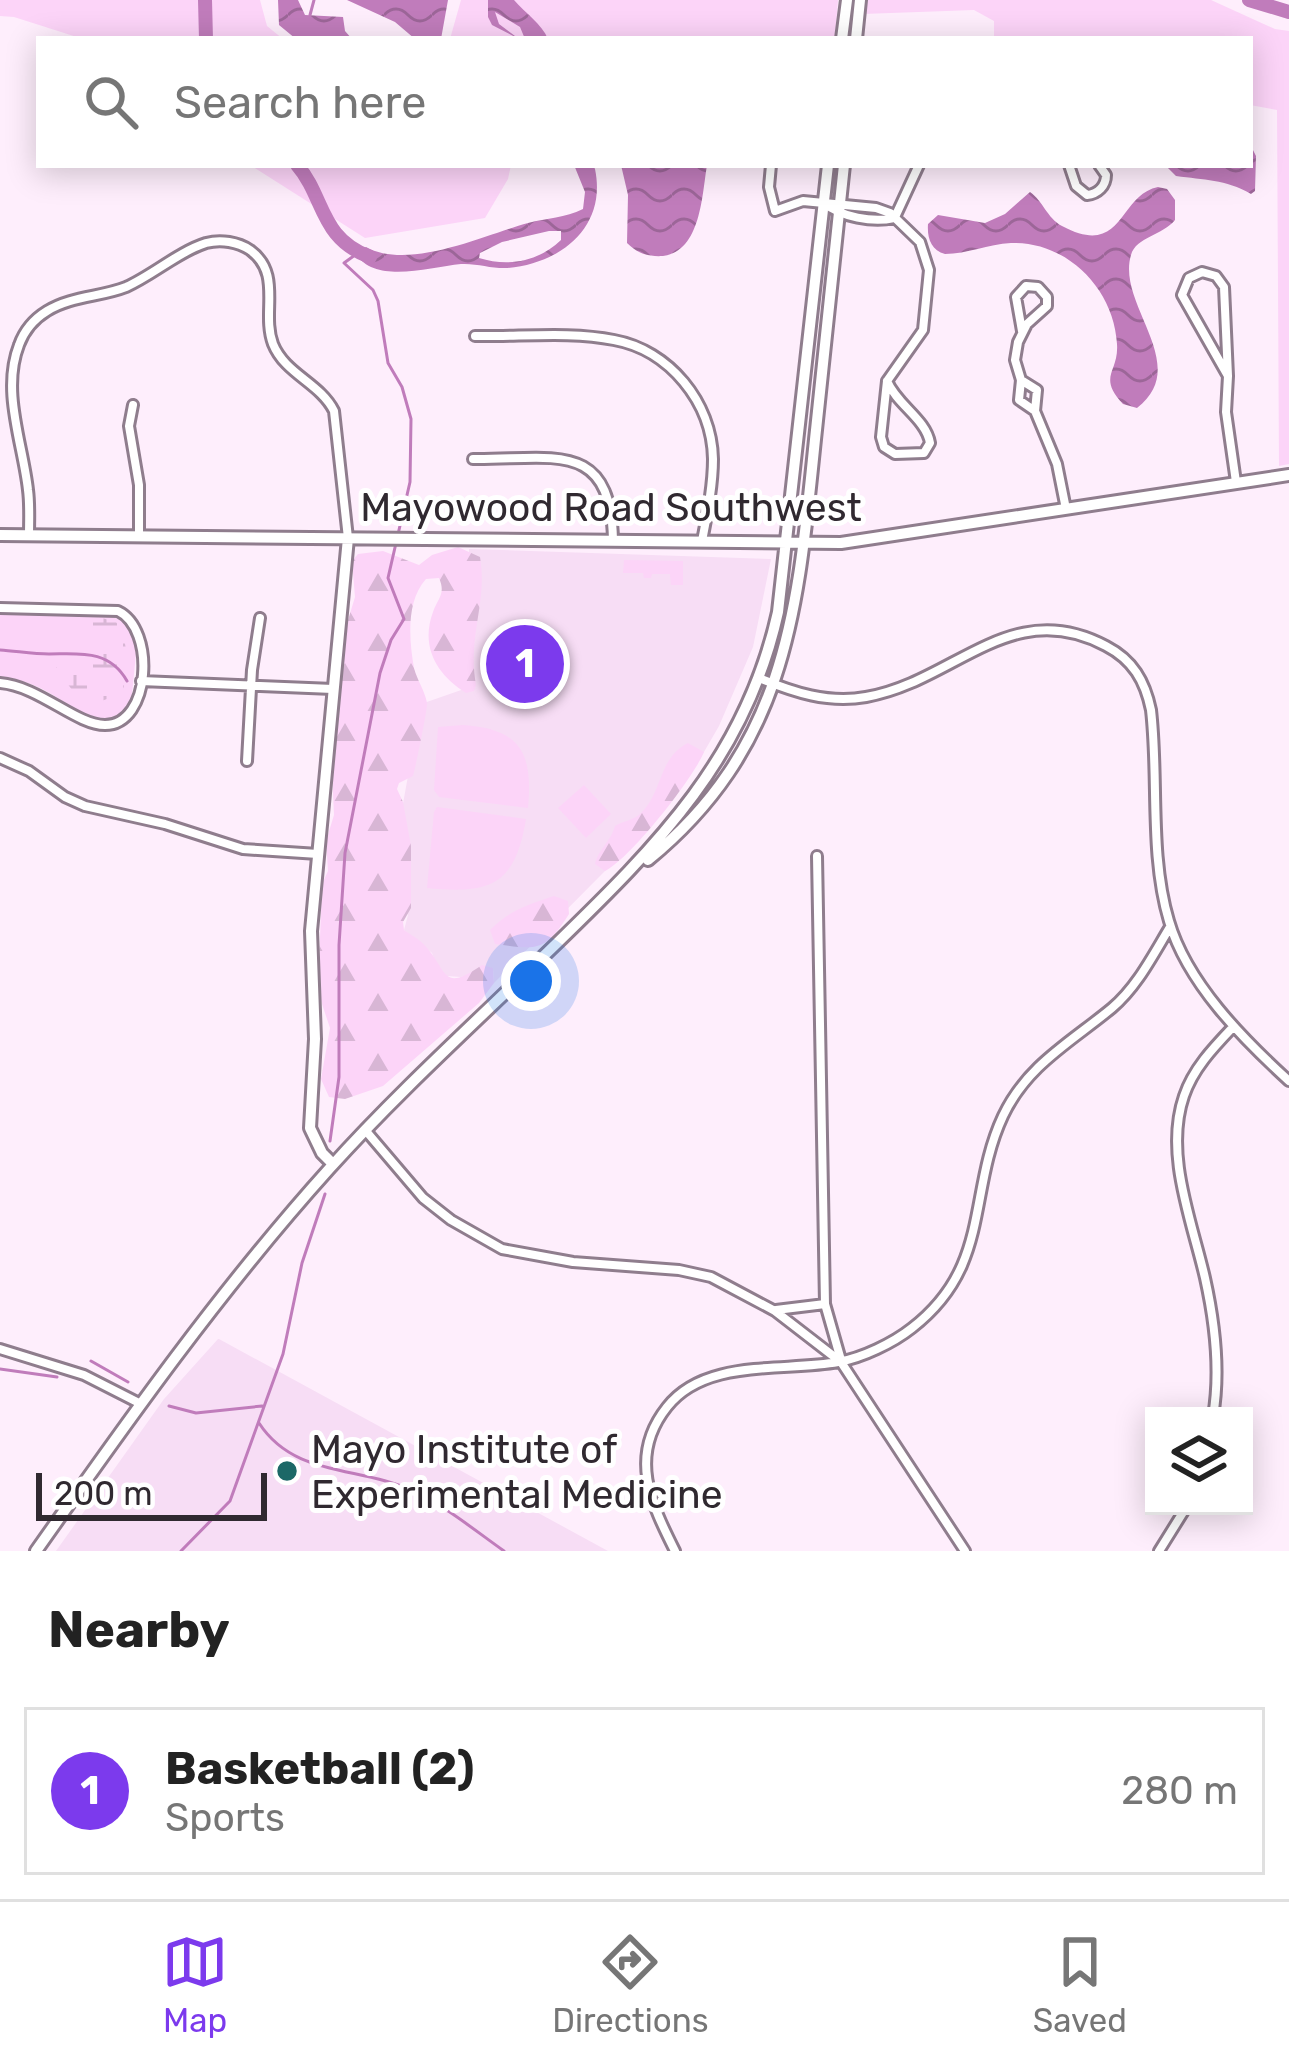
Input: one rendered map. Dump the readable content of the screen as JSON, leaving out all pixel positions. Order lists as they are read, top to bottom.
{
  "streets": {
    "main road": ["Mayowood Road Southwest"]
  },
  "places": ["Mayo Institute of Experimental Medicine"],
  "scale_bar": "200 m",
  "page": {
    "search": "Search here",
    "pins": "1",
    "scale": "200 m",
    "heading": "Nearby",
    "list": [
      {
        "mark": "1",
        "name": "Basketball (2)",
        "note": "Sports",
        "value": "280 m"
      }
    ],
    "nav": ["Map", "Directions", "Saved"]
  }
}
